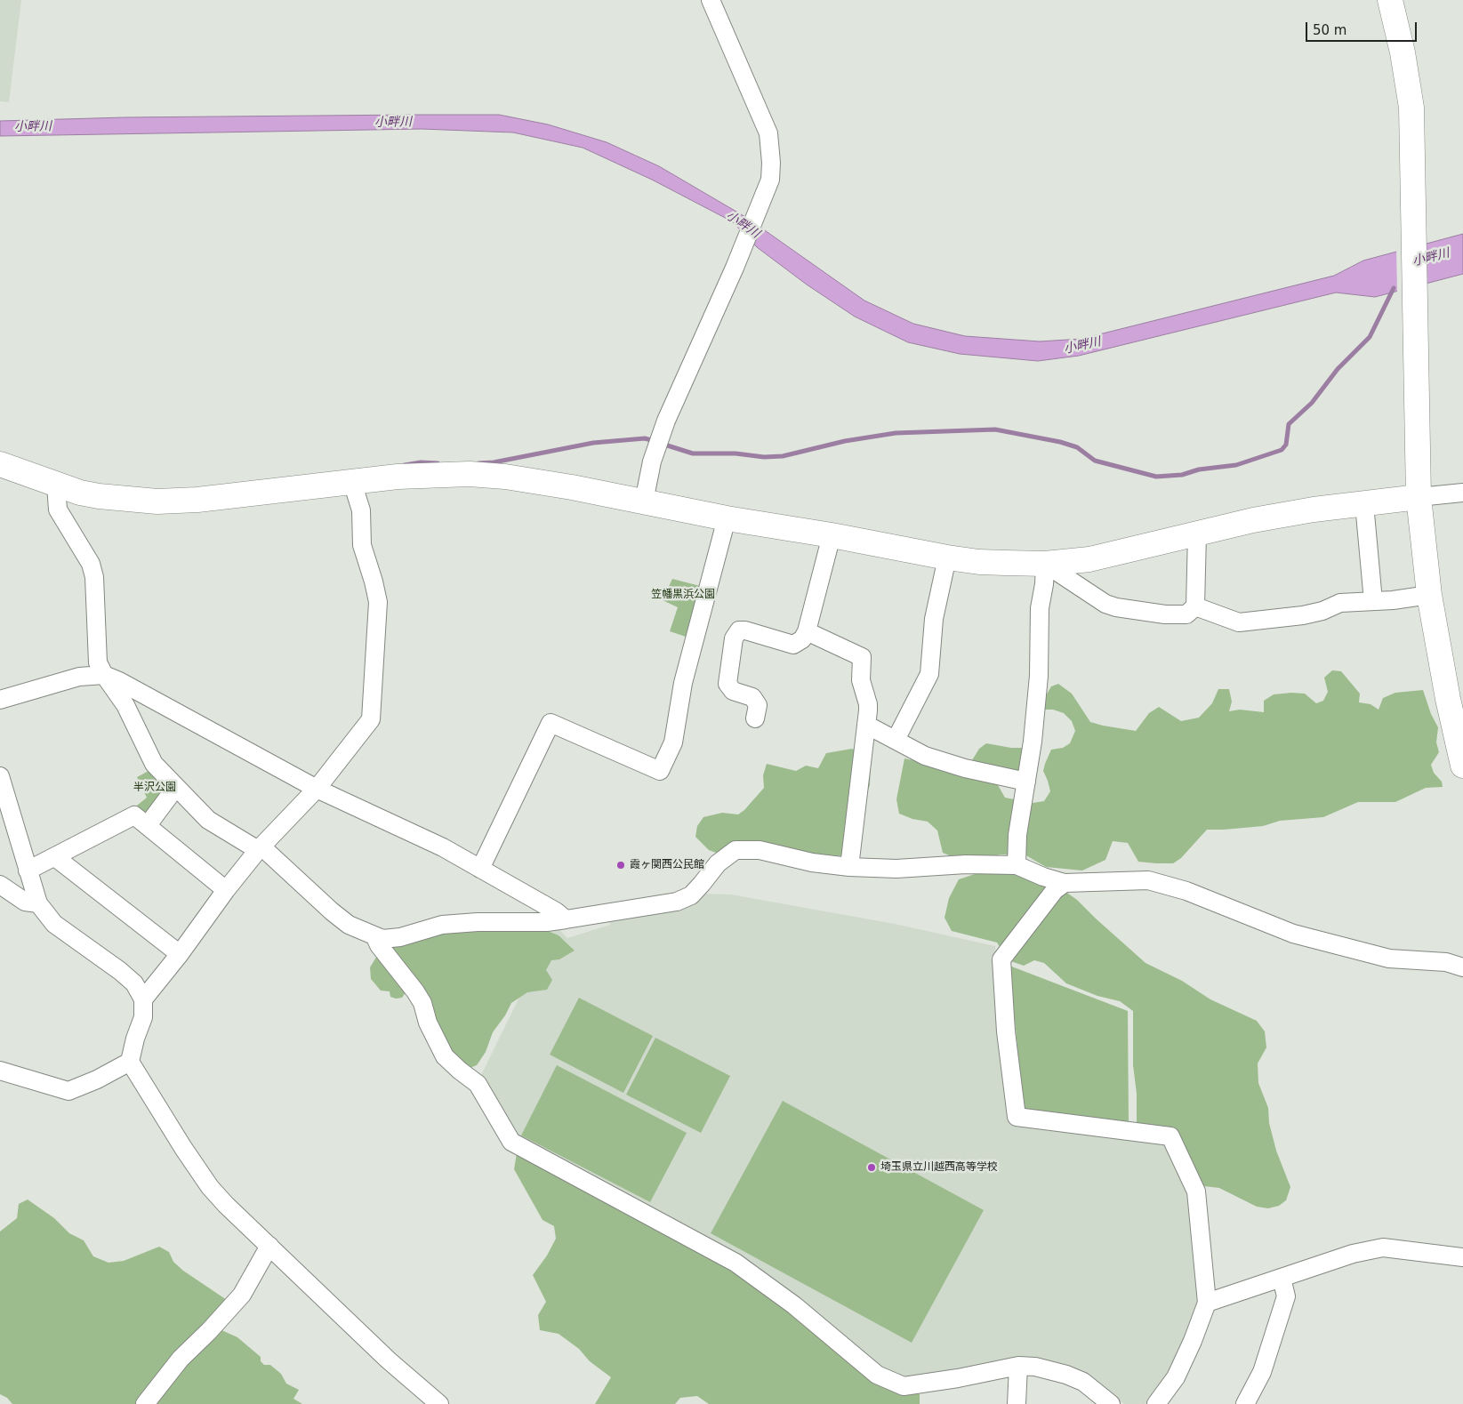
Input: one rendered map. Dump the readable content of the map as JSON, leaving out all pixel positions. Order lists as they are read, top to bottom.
{
  "water": ["小畔川"],
  "parks": ["笠幡黒浜公園", "半沢公園"],
  "places": ["霞ヶ関西公民館", "埼玉県立川越西高等学校"],
  "scale_bar": "50 m"
}
